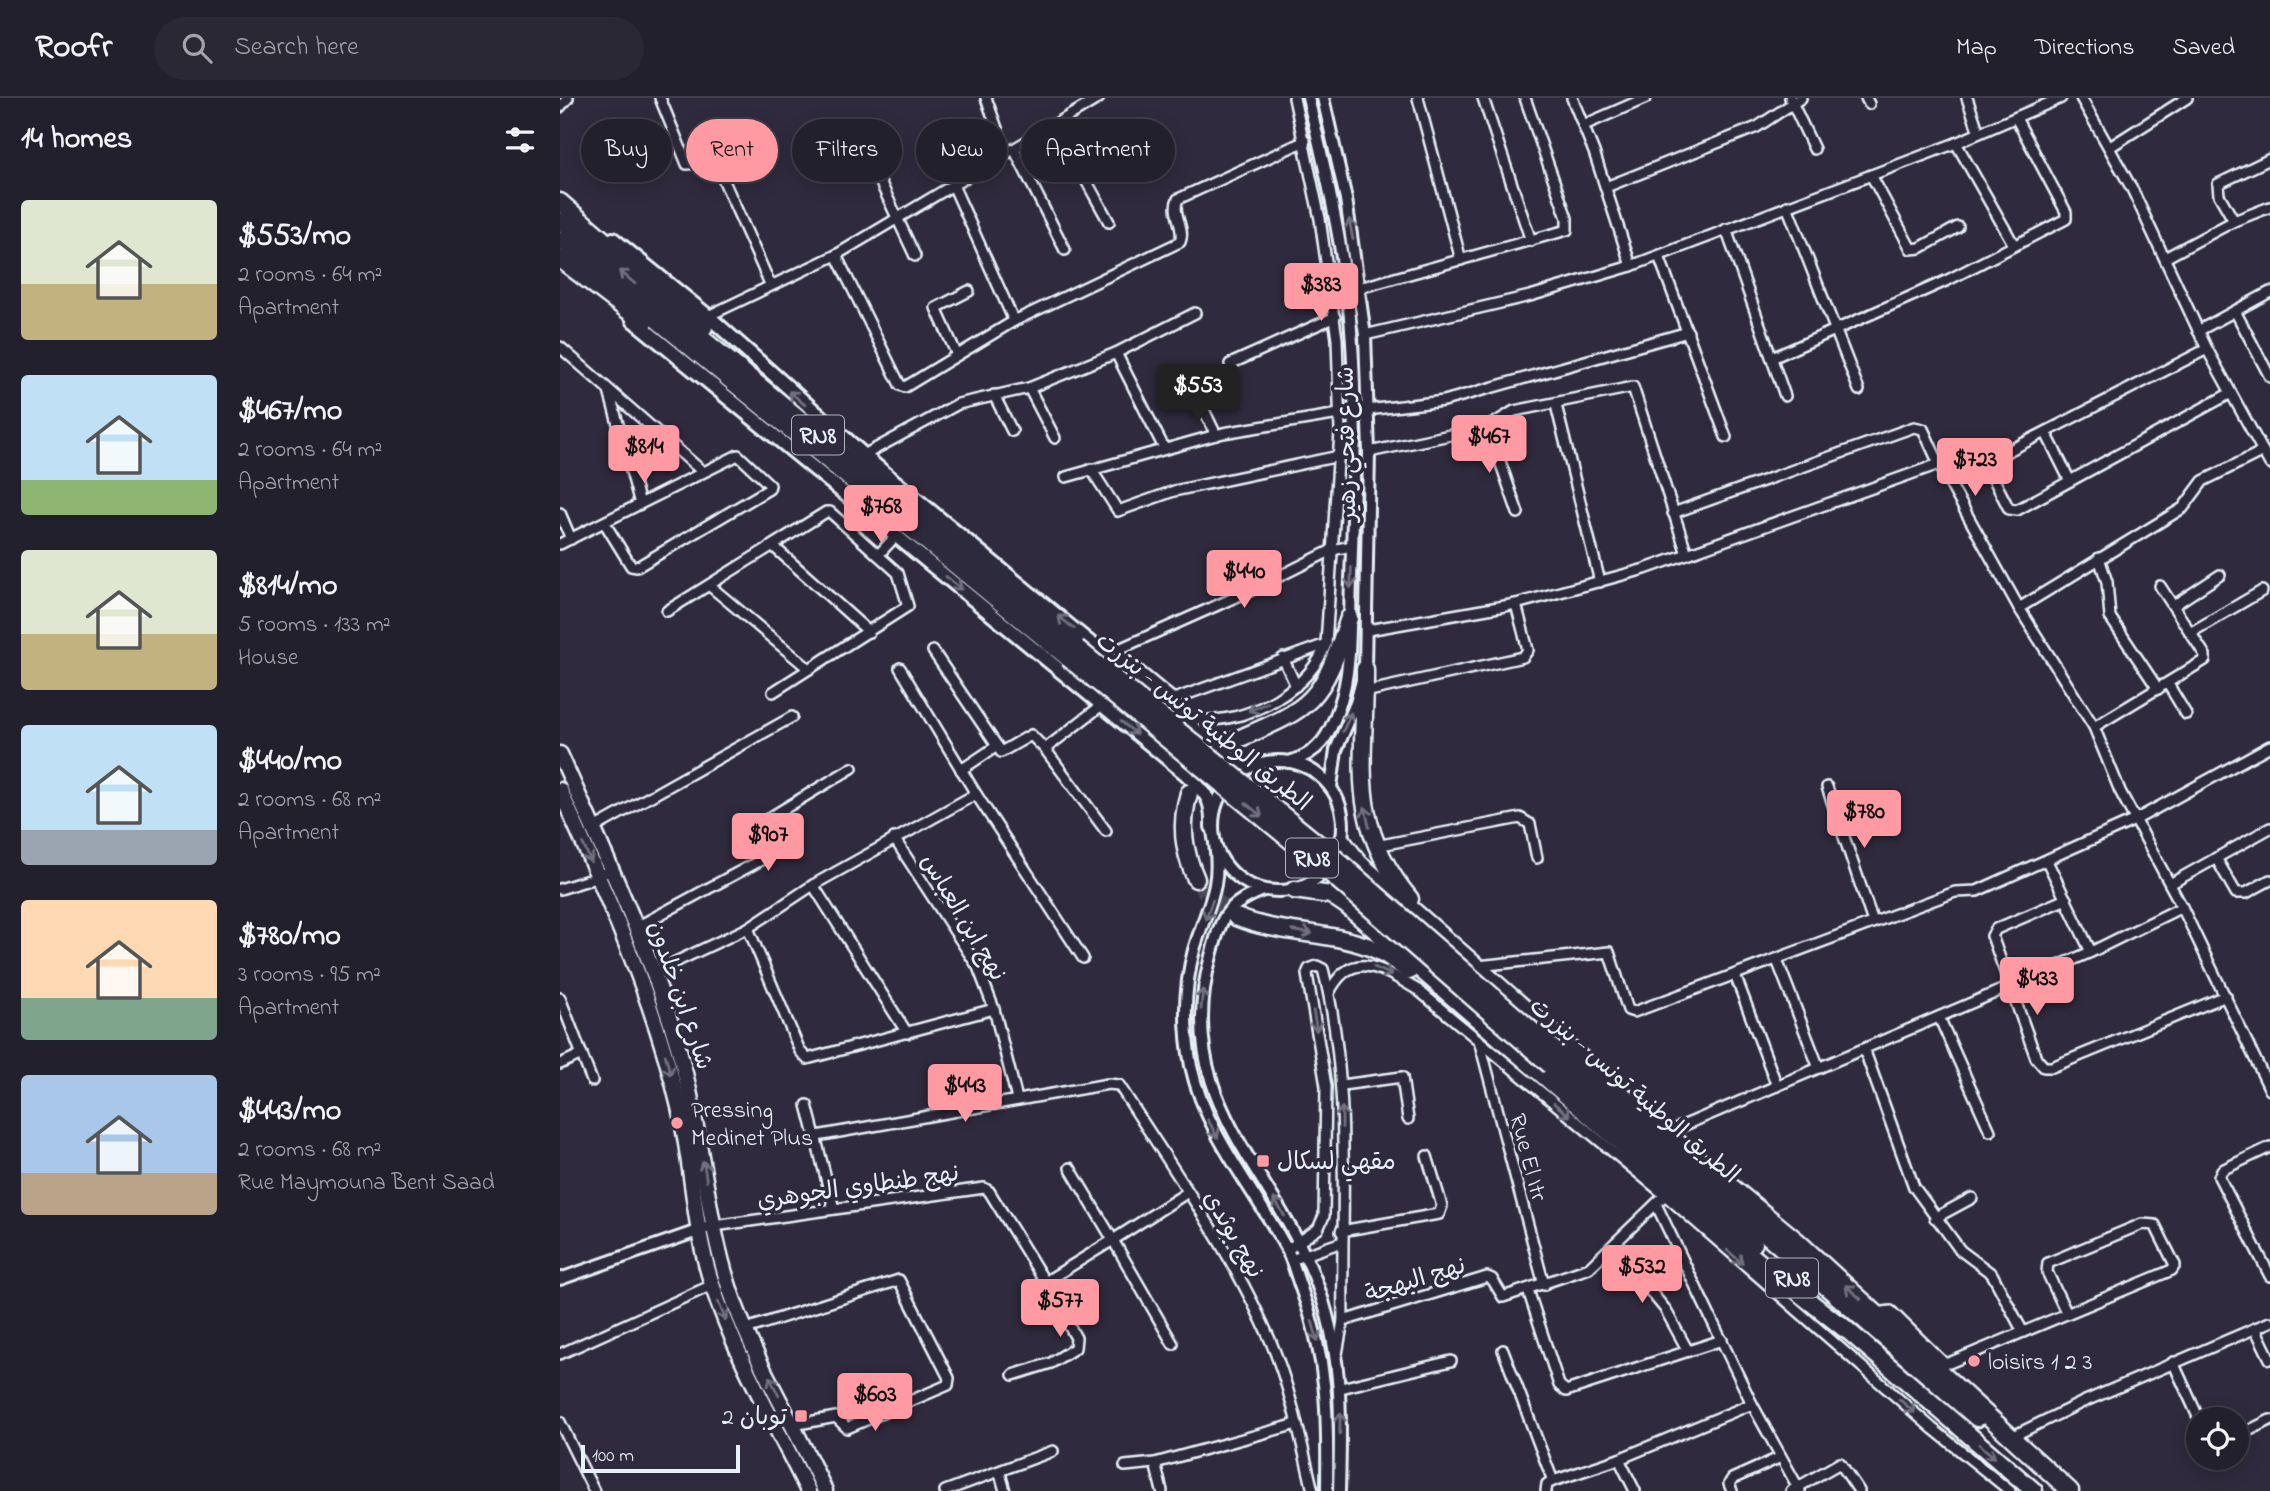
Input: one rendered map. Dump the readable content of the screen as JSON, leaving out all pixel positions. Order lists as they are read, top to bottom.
{
  "streets": {
    "highway": ["RN8", "الطريق الوطنية تونس - بنزرت", "شارع ابن خلدون"],
    "street": [
      "شارع فتحي زهير",
      "نهج ابن العباس",
      "Rue El Itr",
      "نهج طنطاوي الجوهري",
      "نهج بوثدي",
      "نهج البهجة"
    ]
  },
  "crossings": [
    ["RN8", "شارع فتحي زهير"],
    ["RN8", "الطريق الوطنية تونس - بنزرت"],
    ["نهج ابن العباس", "نهج بوثدي"],
    ["شارع ابن خلدون", "نهج طنطاوي الجوهري"]
  ],
  "places": {
    "other": ["Pressing Medinet Plus", "loisirs 1 2 3"],
    "transit": ["مقهي لسكال", "توبان 2"]
  },
  "scale_bar": "100 m",
  "page": {
    "header": "Roofr",
    "search": "Search here",
    "nav": ["Map", "Directions", "Saved"],
    "heading": "14 homes",
    "chip": [
      "Buy",
      "Rent",
      "Filters",
      "New",
      "Apartment"
    ],
    "list": [
      {
        "name": "$553/mo",
        "note": "2 rooms · 64 m² · Apartment"
      },
      {
        "name": "$467/mo",
        "note": "2 rooms · 64 m² · Apartment"
      },
      {
        "name": "$814/mo",
        "note": "5 rooms · 133 m² · House"
      },
      {
        "name": "$440/mo",
        "note": "2 rooms · 68 m² · Apartment"
      },
      {
        "name": "$780/mo",
        "note": "3 rooms · 95 m² · Apartment"
      },
      {
        "name": "$443/mo",
        "note": "2 rooms · 68 m² · Rue Maymouna Bent Saad"
      }
    ],
    "price": [
      "$383",
      "$553",
      "$467",
      "$814",
      "$723",
      "$768",
      "$440",
      "$780",
      "$907",
      "$433",
      "$443",
      "$532",
      "$577",
      "$603"
    ],
    "scale": "100 m"
  }
}
